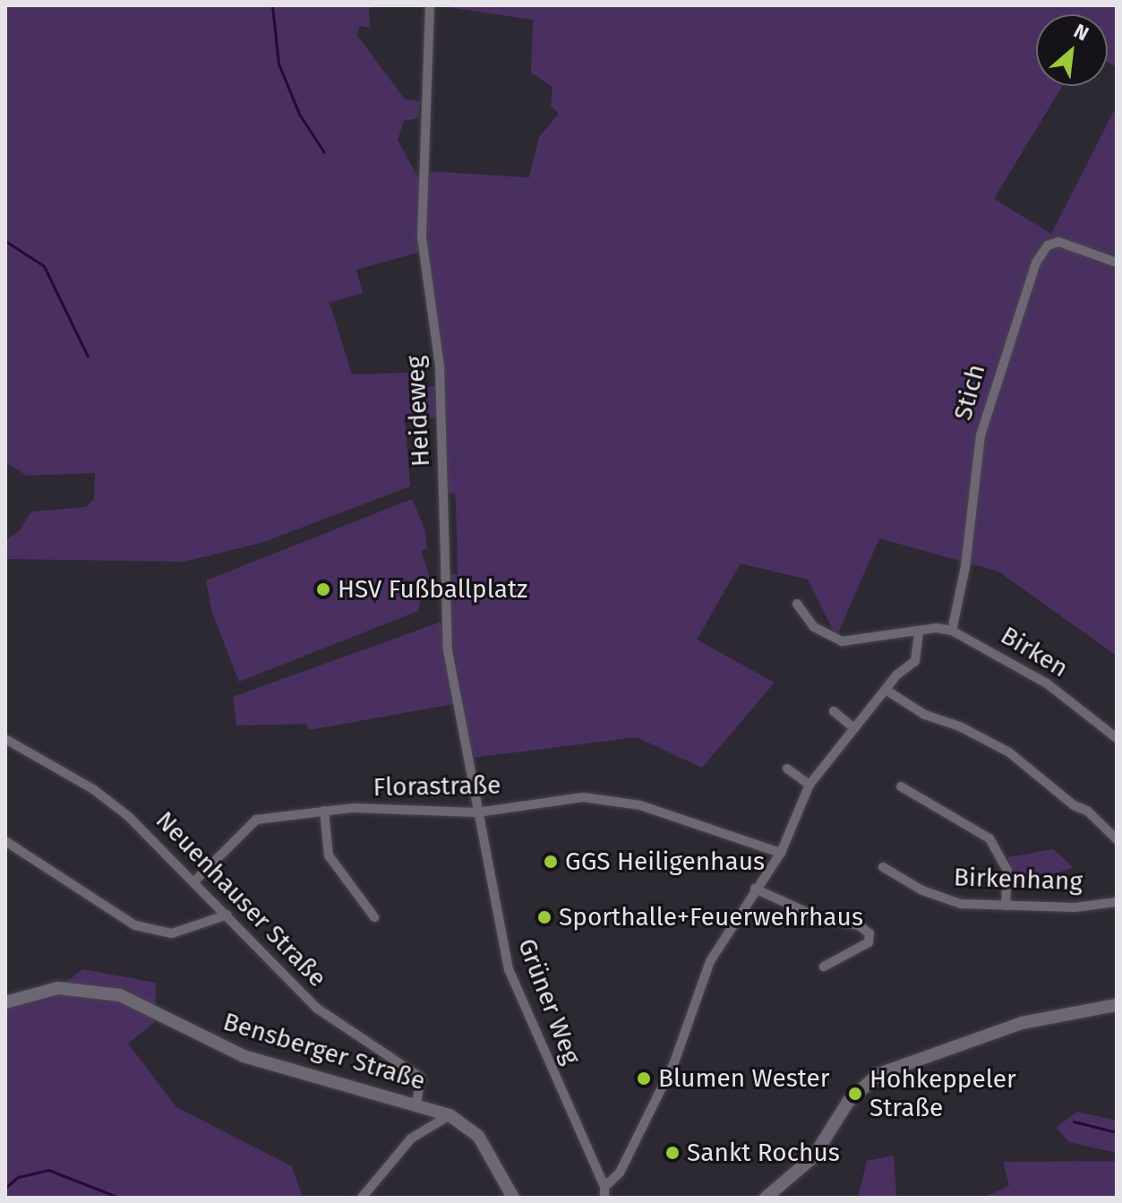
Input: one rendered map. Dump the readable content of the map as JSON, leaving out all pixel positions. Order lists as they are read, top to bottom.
{
  "streets": {
    "main road": ["Bensberger Straße"],
    "street": [
      "Stich",
      "Heideweg",
      "Birken",
      "Florastraße",
      "Birkenhang",
      "Neuenhauser Straße",
      "Grüner Weg"
    ]
  },
  "crossings": [
    ["Stich", "Birken"],
    ["Heideweg", "Florastraße"],
    ["Heideweg", "Grüner Weg"],
    ["Florastraße", "Neuenhauser Straße"],
    ["Florastraße", "Grüner Weg"],
    ["Neuenhauser Straße", "Bensberger Straße"]
  ],
  "places": [
    "HSV Fußballplatz",
    "GGS Heiligenhaus",
    "Sporthalle+Feuerwehrhaus",
    "Blumen Wester",
    "Hohkeppeler Straße",
    "Sankt Rochus"
  ],
  "north": "top right"
}
